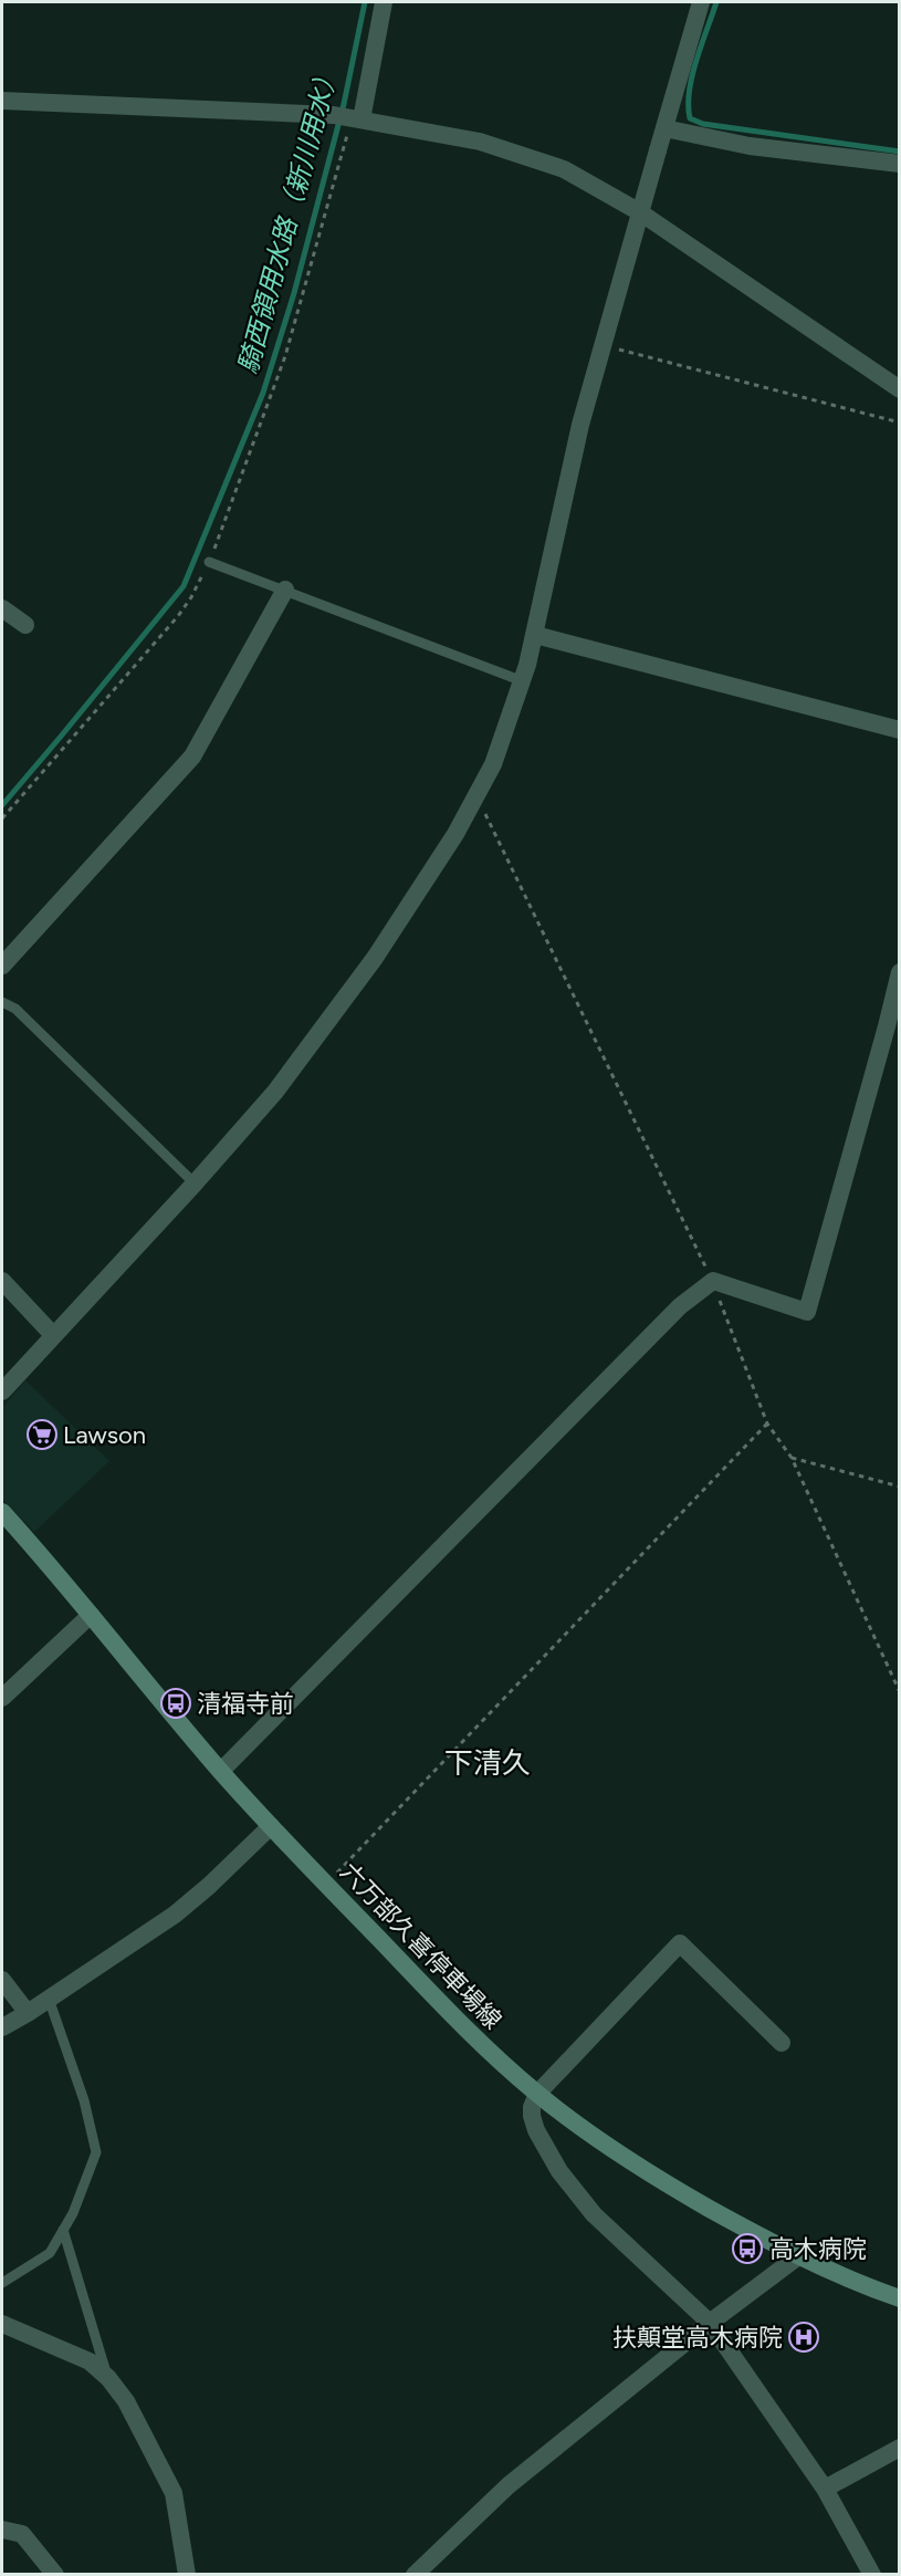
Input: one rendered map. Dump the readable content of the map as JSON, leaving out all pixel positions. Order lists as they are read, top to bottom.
{
  "streets": {
    "main road": ["六万部久喜停車場線"]
  },
  "districts": ["下清久"],
  "water": ["騎西領用水路（新川用水）"],
  "places": {
    "supermarket": ["Lawson"],
    "bus stop": ["清福寺前", "高木病院"],
    "hospital": ["扶顛堂高木病院"]
  }
}
